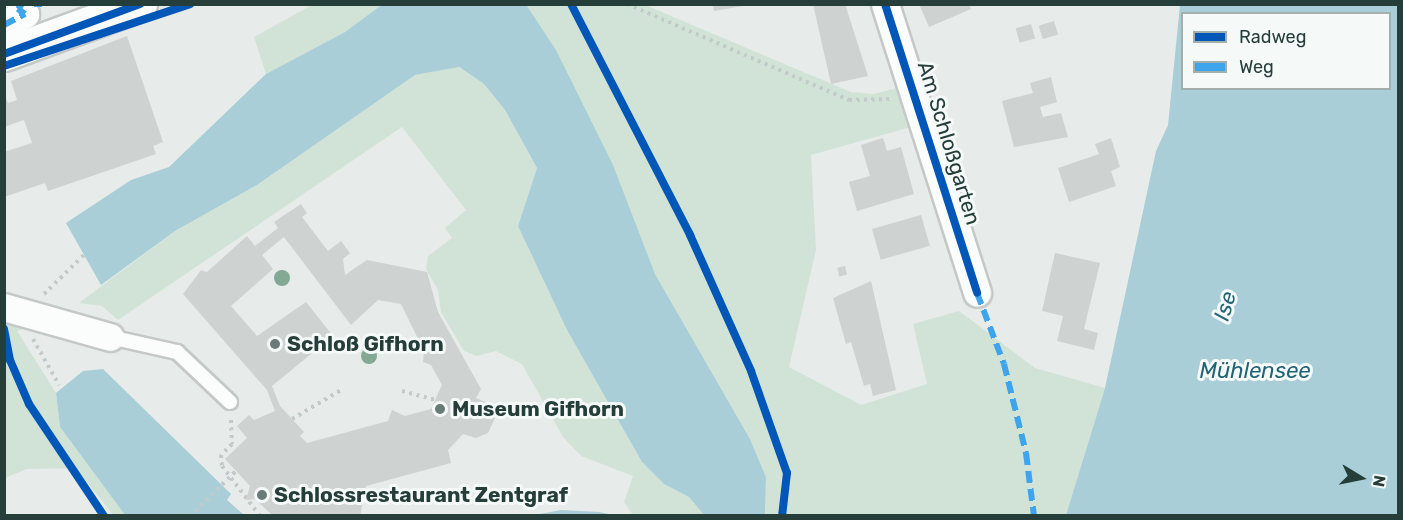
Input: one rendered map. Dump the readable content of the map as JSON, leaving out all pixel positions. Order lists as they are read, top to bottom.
{
  "streets": {
    "street": ["Am Schloßgarten"]
  },
  "water": ["Ise", "Mühlensee"],
  "places": ["Schloß Gifhorn", "Museum Gifhorn", "Schlossrestaurant Zentgraf"],
  "legend": ["Radweg", "Weg"],
  "north": "right"
}
